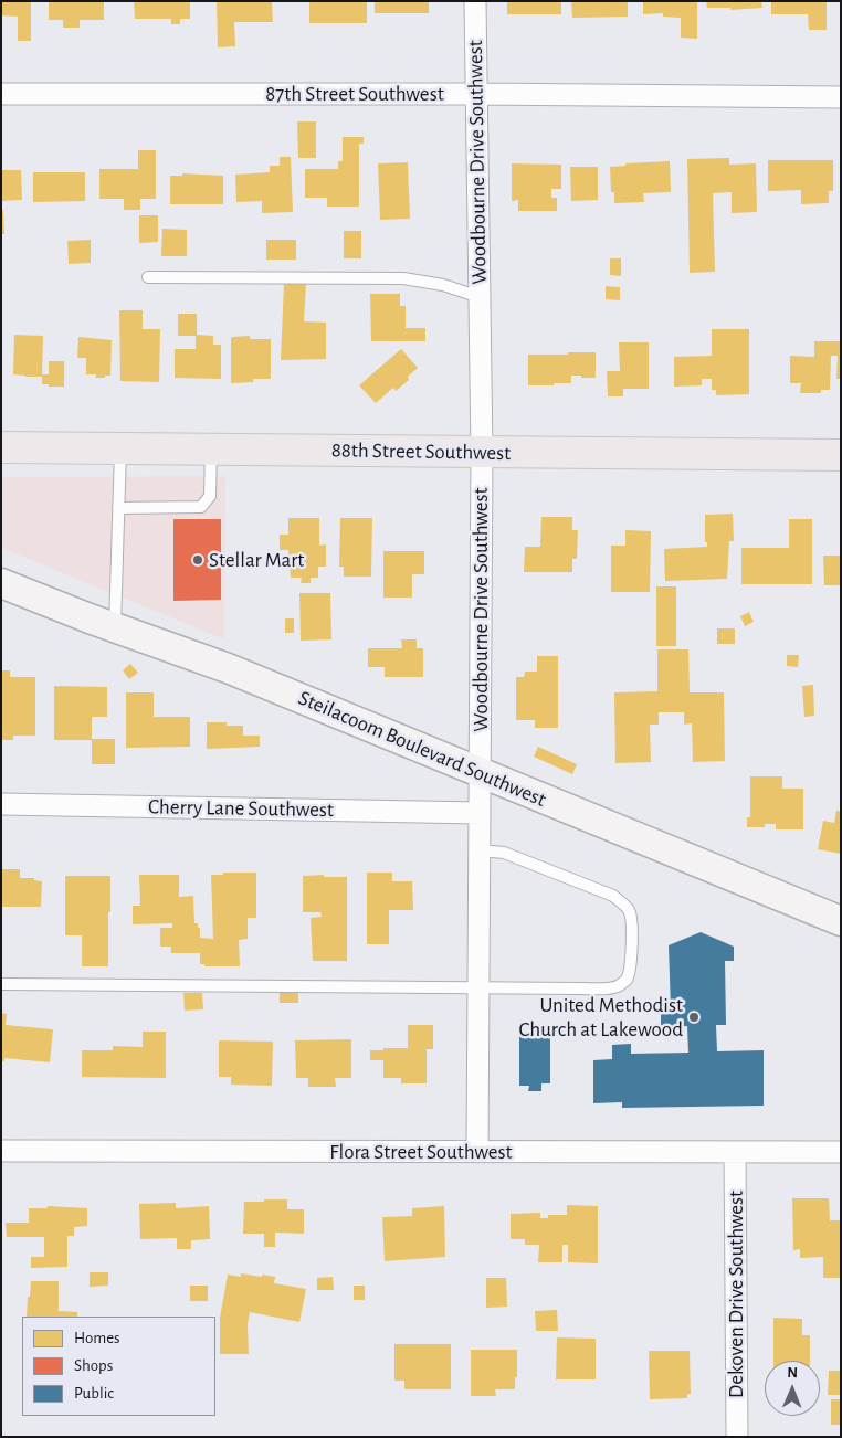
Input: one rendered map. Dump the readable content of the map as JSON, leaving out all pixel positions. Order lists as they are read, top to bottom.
{
  "streets": {
    "main road": ["88th Street Southwest", "Steilacoom Boulevard Southwest"],
    "street": [
      "87th Street Southwest",
      "Woodbourne Drive Southwest",
      "Cherry Lane Southwest",
      "Flora Street Southwest",
      "Dekoven Drive Southwest"
    ]
  },
  "crossings": [
    ["87th Street Southwest", "Woodbourne Drive Southwest"],
    ["Woodbourne Drive Southwest", "88th Street Southwest"],
    ["Woodbourne Drive Southwest", "Steilacoom Boulevard Southwest"],
    ["Woodbourne Drive Southwest", "Cherry Lane Southwest"],
    ["Woodbourne Drive Southwest", "Flora Street Southwest"],
    ["Flora Street Southwest", "Dekoven Drive Southwest"]
  ],
  "places": ["Stellar Mart", "United Methodist Church at Lakewood"],
  "legend": ["Homes", "Shops", "Public"],
  "north": "top"
}
